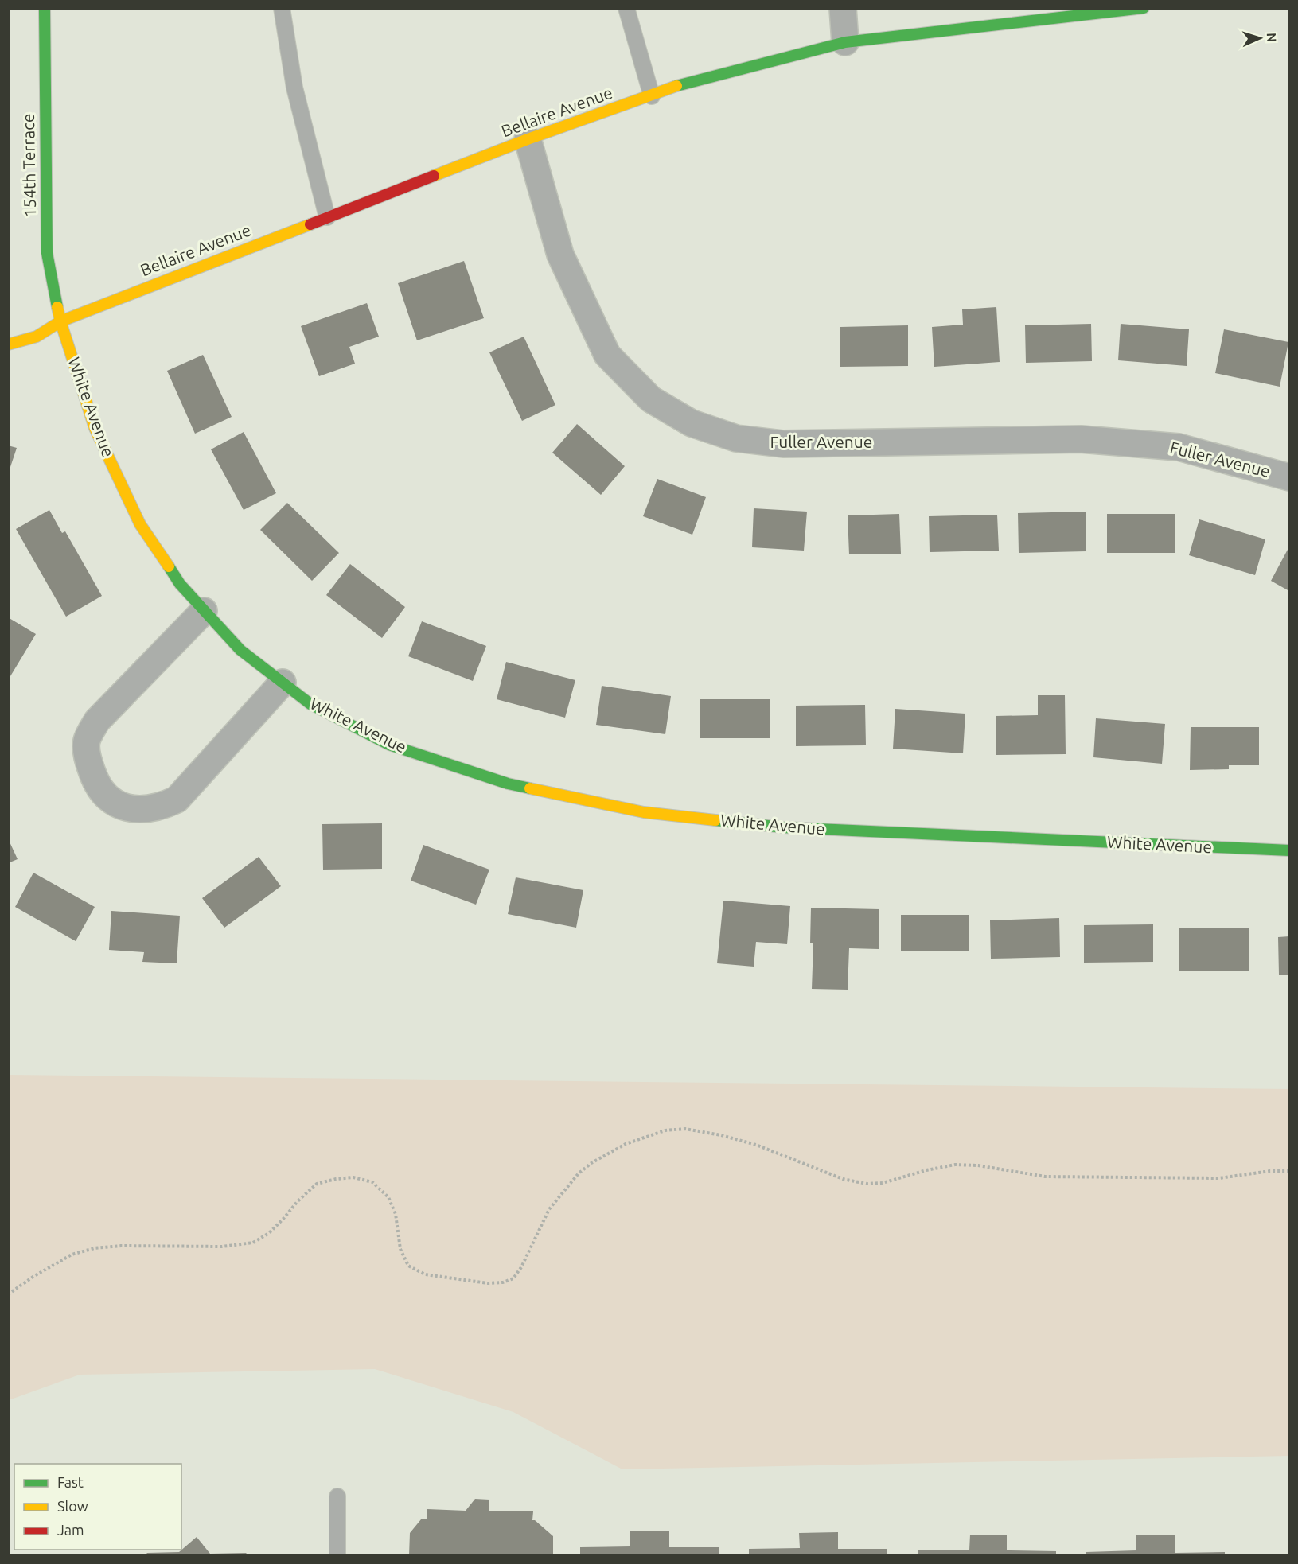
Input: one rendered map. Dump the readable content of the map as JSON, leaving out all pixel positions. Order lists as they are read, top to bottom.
{
  "streets": {
    "street": [
      "Bellaire Avenue",
      "154th Terrace",
      "White Avenue",
      "Fuller Avenue"
    ]
  },
  "crossings": [
    ["Bellaire Avenue", "154th Terrace"],
    ["Bellaire Avenue", "White Avenue"],
    ["Bellaire Avenue", "Fuller Avenue"],
    ["154th Terrace", "White Avenue"]
  ],
  "legend": ["Fast", "Slow", "Jam"],
  "north": "right"
}
